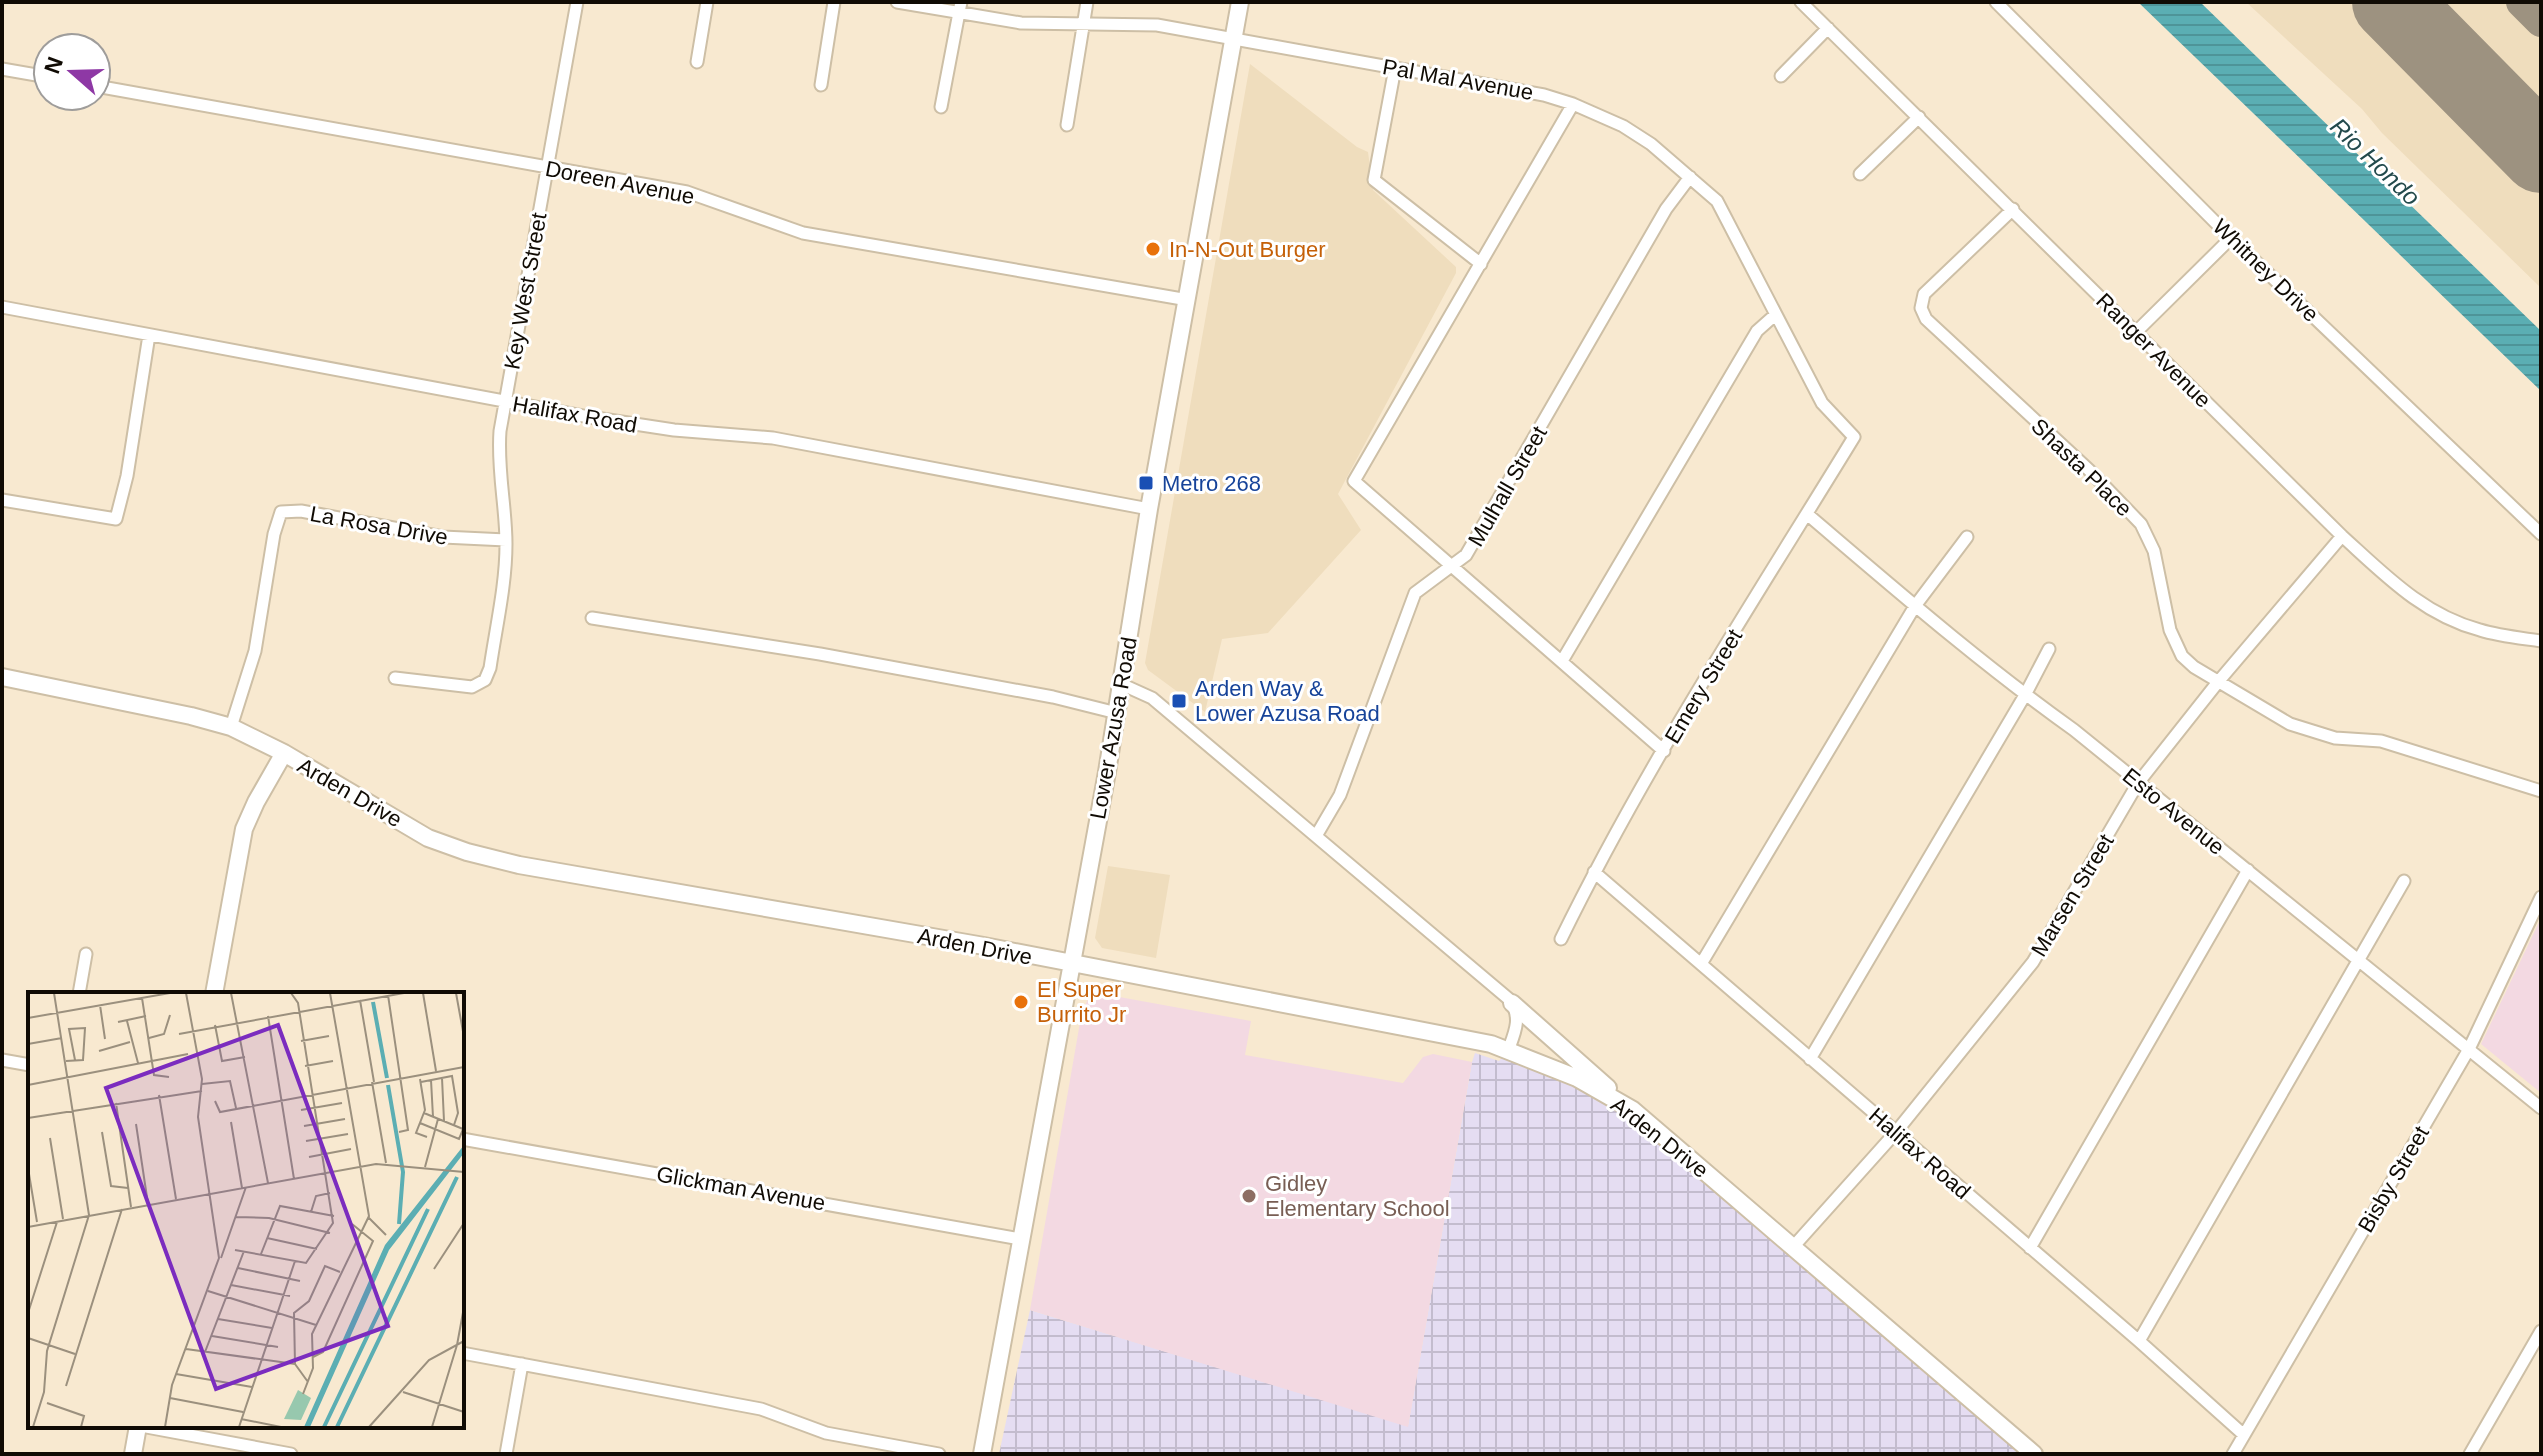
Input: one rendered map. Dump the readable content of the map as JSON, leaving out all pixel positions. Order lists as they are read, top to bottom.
{
  "streets": {
    "street": [
      "Pal Mal Avenue",
      "Doreen Avenue",
      "Whitney Drive",
      "Key West Street",
      "Ranger Avenue",
      "Halifax Road",
      "Shasta Place",
      "Mulhall Street",
      "La Rosa Drive",
      "Emery Street",
      "Lower Azusa Road",
      "Arden Drive",
      "Esto Avenue",
      "Marsen Street",
      "Bisby Street",
      "Glickman Avenue"
    ]
  },
  "crossings": [
    ["Pal Mal Avenue", "Mulhall Street"],
    ["Pal Mal Avenue", "Emery Street"],
    ["Pal Mal Avenue", "Lower Azusa Road"],
    ["Doreen Avenue", "Key West Street"],
    ["Doreen Avenue", "Lower Azusa Road"],
    ["Key West Street", "Halifax Road"],
    ["Key West Street", "La Rosa Drive"],
    ["Ranger Avenue", "Shasta Place"],
    ["Ranger Avenue", "Marsen Street"],
    ["Halifax Road", "Emery Street"],
    ["Halifax Road", "Lower Azusa Road"],
    ["Halifax Road", "Marsen Street"],
    ["Halifax Road", "Bisby Street"],
    ["Shasta Place", "Marsen Street"],
    ["La Rosa Drive", "Arden Drive"],
    ["Emery Street", "Esto Avenue"],
    ["Lower Azusa Road", "Arden Drive"],
    ["Lower Azusa Road", "Glickman Avenue"],
    ["Arden Drive", "Marsen Street"],
    ["Esto Avenue", "Marsen Street"],
    ["Esto Avenue", "Bisby Street"]
  ],
  "water": ["Rio Hondo"],
  "places": {
    "other": ["In-N-Out Burger", "El Super Burrito Jr", "Gidley Elementary School"],
    "transit": ["Metro 268", "Arden Way & Lower Azusa Road"]
  },
  "north": "left"
}
